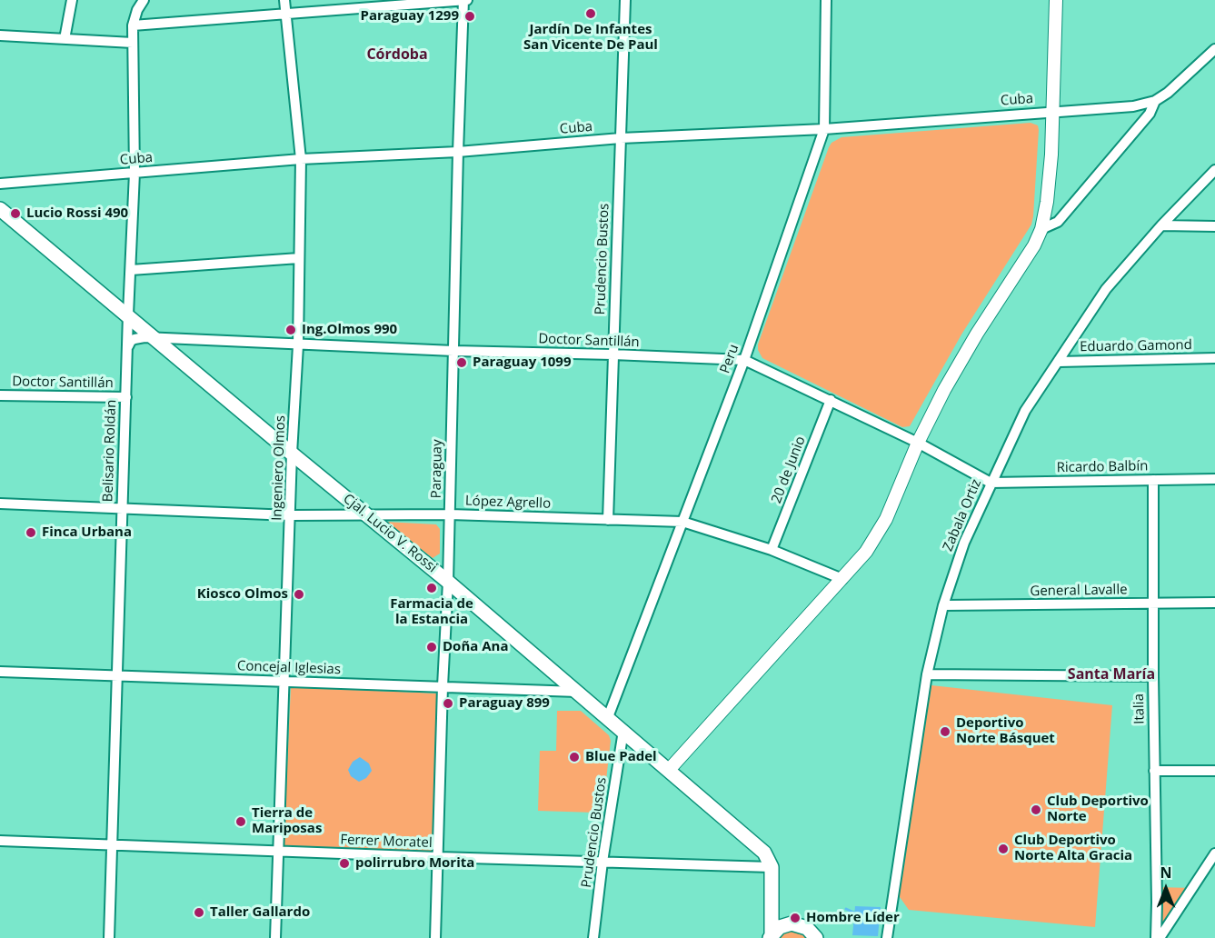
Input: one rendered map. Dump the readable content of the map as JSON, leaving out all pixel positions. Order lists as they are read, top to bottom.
{
  "streets": {
    "main road": ["Cjal. Lucio V. Rossi"],
    "street": [
      "Cuba",
      "Prudencio Bustos",
      "Doctor Santillán",
      "Eduardo Gamond",
      "Peru",
      "Belisario Roldán",
      "Ricardo Balbín",
      "Ingeniero Olmos",
      "Paraguay",
      "20 de Junio",
      "López Agrello",
      "Zabala Ortiz",
      "General Lavalle",
      "Concejal Iglesias",
      "Italia",
      "Ferrer Moratel"
    ]
  },
  "crossings": [
    ["Cuba", "Prudencio Bustos"],
    ["Cuba", "Peru"],
    ["Cuba", "Belisario Roldán"],
    ["Cuba", "Ingeniero Olmos"],
    ["Cuba", "Paraguay"],
    ["Prudencio Bustos", "Doctor Santillán"],
    ["Prudencio Bustos", "López Agrello"],
    ["Prudencio Bustos", "Cjal. Lucio V. Rossi"],
    ["Prudencio Bustos", "Ferrer Moratel"],
    ["Doctor Santillán", "Peru"],
    ["Doctor Santillán", "Belisario Roldán"],
    ["Doctor Santillán", "Ricardo Balbín"],
    ["Doctor Santillán", "Ingeniero Olmos"],
    ["Doctor Santillán", "Paraguay"],
    ["Doctor Santillán", "20 de Junio"],
    ["Doctor Santillán", "Zabala Ortiz"],
    ["Doctor Santillán", "Cjal. Lucio V. Rossi"],
    ["Eduardo Gamond", "Zabala Ortiz"],
    ["Peru", "López Agrello"],
    ["Peru", "Cjal. Lucio V. Rossi"],
    ["Belisario Roldán", "López Agrello"],
    ["Belisario Roldán", "Cjal. Lucio V. Rossi"],
    ["Belisario Roldán", "Concejal Iglesias"],
    ["Belisario Roldán", "Ferrer Moratel"],
    ["Ricardo Balbín", "Zabala Ortiz"],
    ["Ricardo Balbín", "Italia"],
    ["Ingeniero Olmos", "López Agrello"],
    ["Ingeniero Olmos", "Cjal. Lucio V. Rossi"],
    ["Ingeniero Olmos", "Concejal Iglesias"],
    ["Ingeniero Olmos", "Ferrer Moratel"],
    ["Paraguay", "López Agrello"],
    ["Paraguay", "Cjal. Lucio V. Rossi"],
    ["Paraguay", "Concejal Iglesias"],
    ["Paraguay", "Ferrer Moratel"],
    ["20 de Junio", "López Agrello"],
    ["López Agrello", "Cjal. Lucio V. Rossi"],
    ["Zabala Ortiz", "General Lavalle"],
    ["Cjal. Lucio V. Rossi", "Concejal Iglesias"],
    ["Cjal. Lucio V. Rossi", "Ferrer Moratel"],
    ["General Lavalle", "Italia"]
  ],
  "districts": ["Córdoba", "Santa María"],
  "places": [
    "Jardín De Infantes San Vicente De Paul",
    "Paraguay 1299",
    "Lucio Rossi 490",
    "Ing.Olmos 990",
    "Paraguay 1099",
    "Finca Urbana",
    "Farmacia de la Estancia",
    "Kiosco Olmos",
    "Doña Ana",
    "Paraguay 899",
    "Deportivo Norte Básquet",
    "Blue Padel",
    "Club Deportivo Norte",
    "Tierra de Mariposas",
    "Club Deportivo Norte Alta Gracia",
    "polirrubro Morita",
    "Taller Gallardo",
    "Hombre Líder"
  ],
  "north": "top"
}
